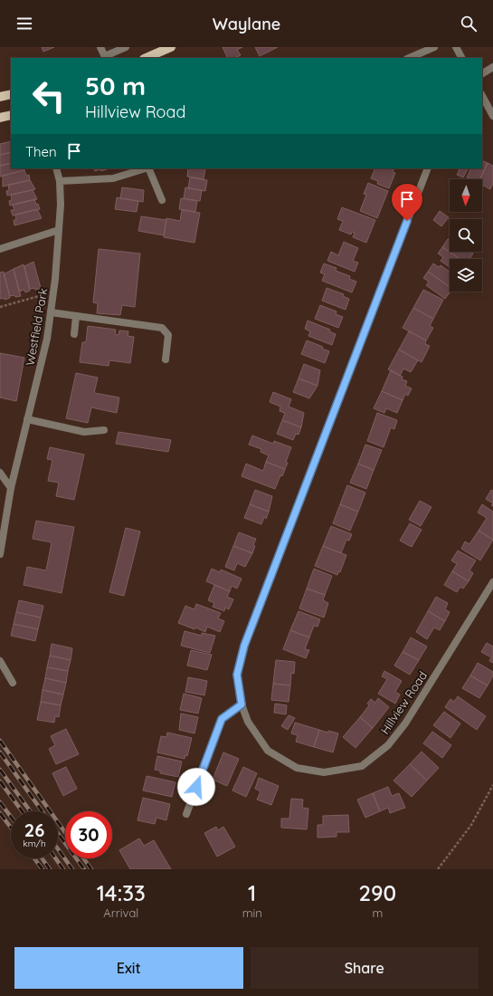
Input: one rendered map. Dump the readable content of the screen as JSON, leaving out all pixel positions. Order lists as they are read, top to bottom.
{
  "streets": {
    "street": ["Westfield Park", "Hillview Road"]
  },
  "north": "bottom",
  "page": {
    "header": "Waylane",
    "turn": ["50 m", "Hillview Road"],
    "then": "Then",
    "speed": "26 km/h",
    "limit": "30",
    "eta": [
      "14:33",
      "Arrival",
      "1",
      "min",
      "290",
      "m"
    ],
    "buttons": ["Exit", "Share"]
  }
}
